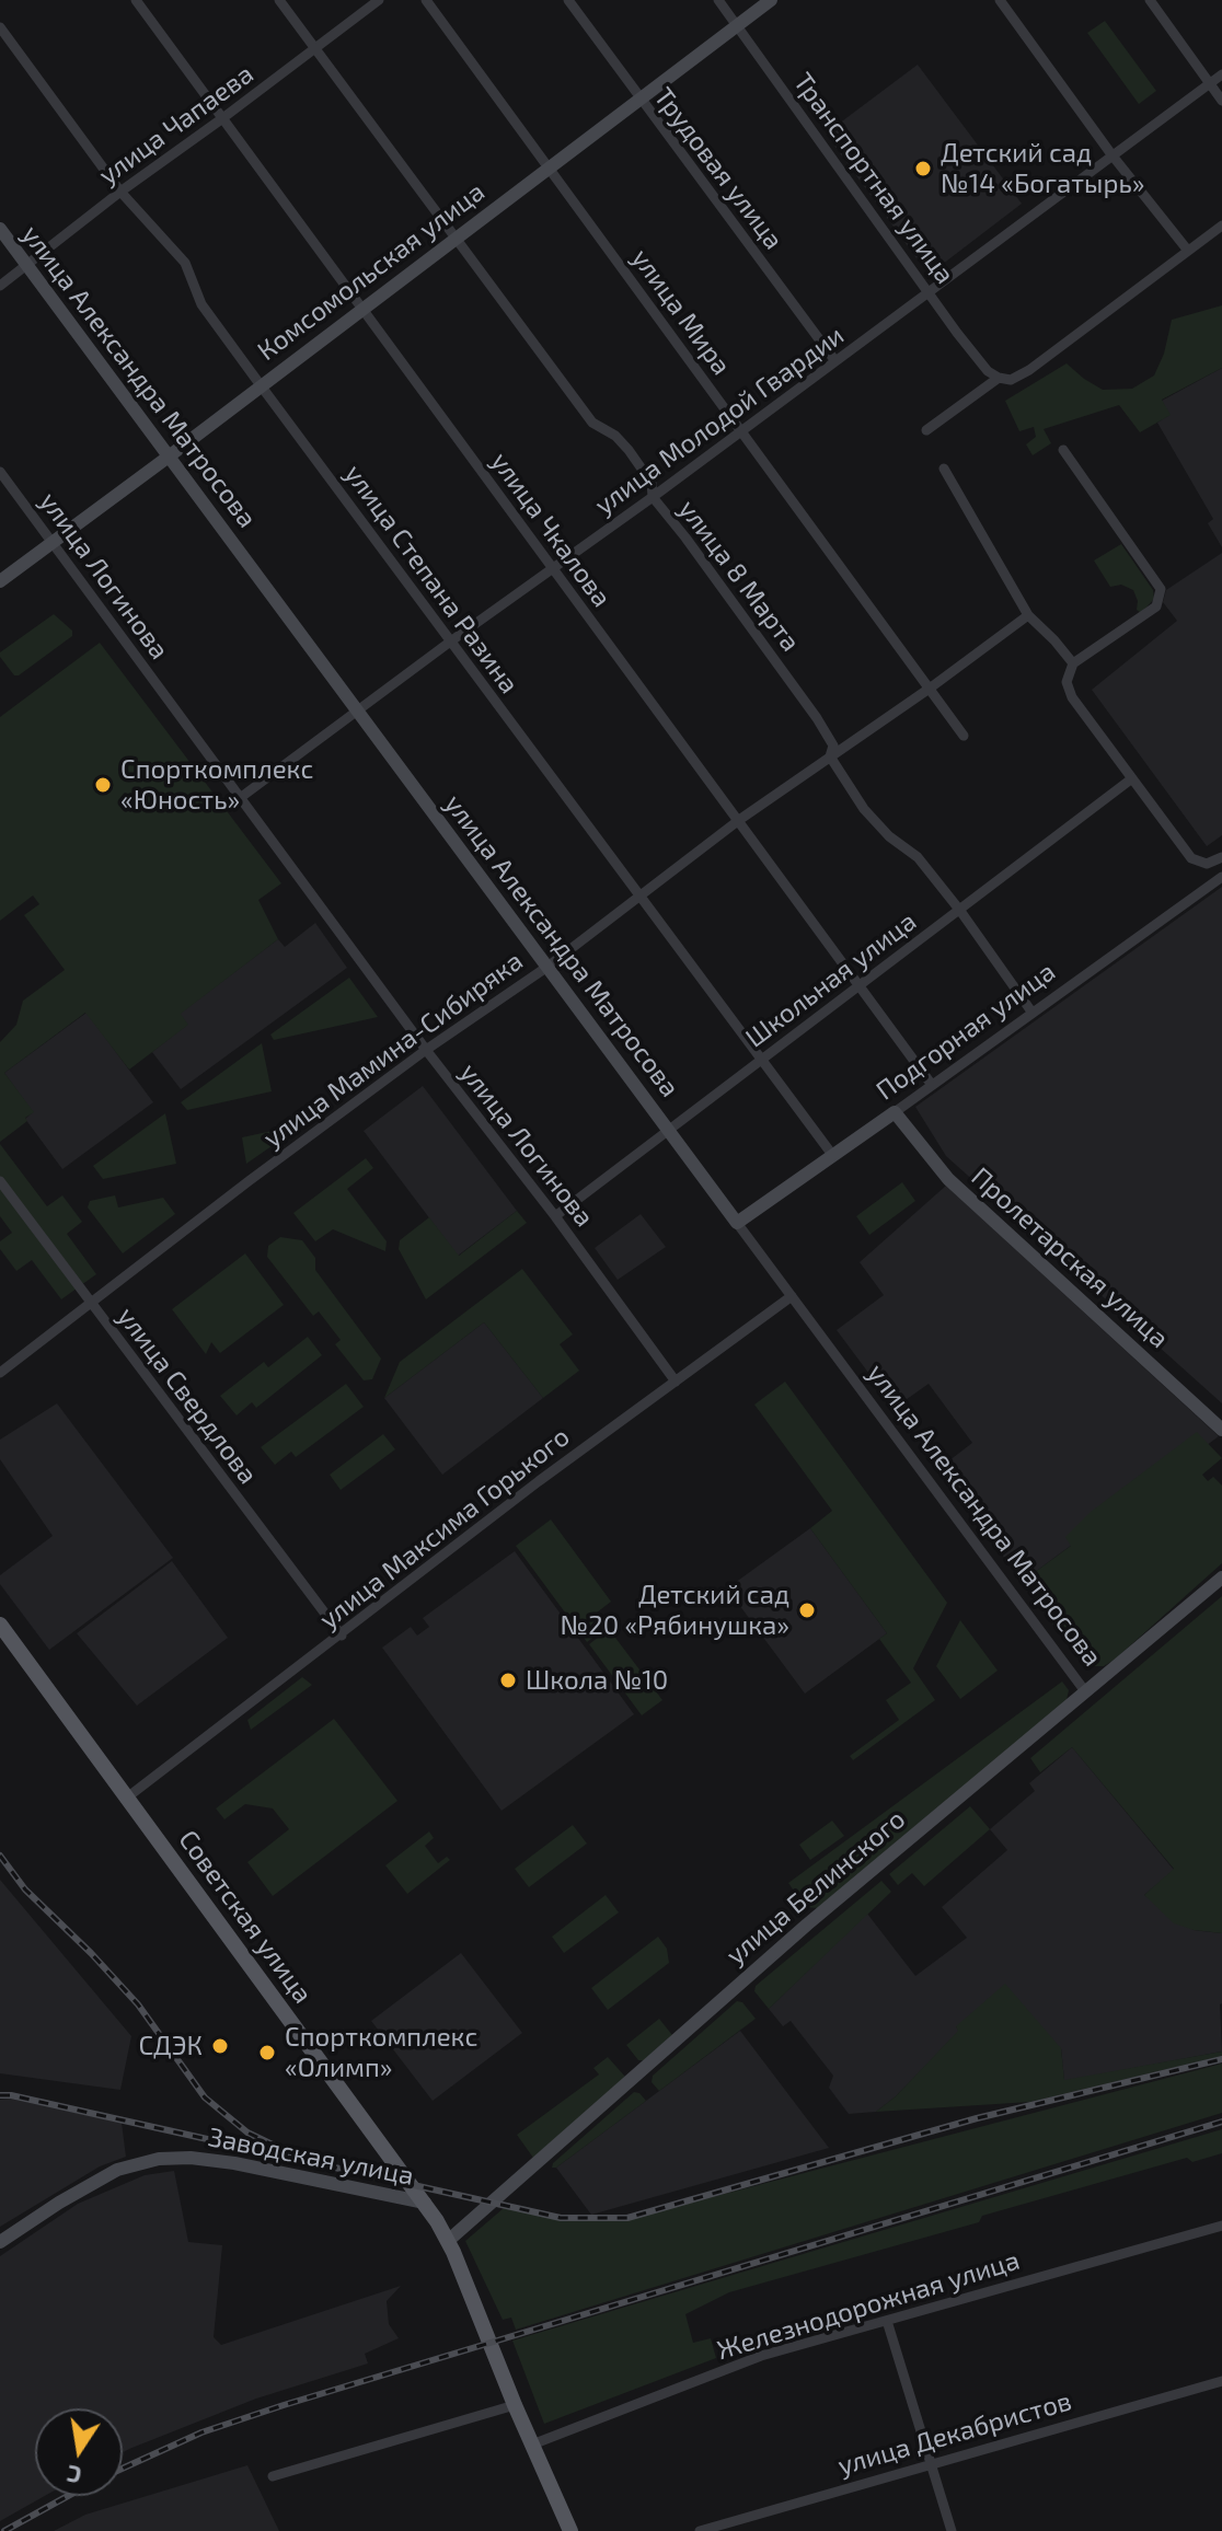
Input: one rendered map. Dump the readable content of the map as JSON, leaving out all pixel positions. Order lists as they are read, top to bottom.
{
  "streets": {
    "main road": ["Советская улица"],
    "street": [
      "улица Чапаева",
      "Трудовая улица",
      "Транспортная улица",
      "Комсомольская улица",
      "улица Мира",
      "улица Александра Матросова",
      "улица Молодой Гвардии",
      "улица Чкалова",
      "улица Логинова",
      "улица 8 Марта",
      "улица Степана Разина",
      "Школьная улица",
      "Подгорная улица",
      "улица Мамина-Сибиряка",
      "Пролетарская улица",
      "улица Свердлова",
      "улица Максима Горького",
      "улица Белинского",
      "Заводская улица",
      "Железнодорожная улица",
      "улица Декабристов"
    ]
  },
  "crossings": [
    ["улица Чапаева", "улица Александра Матросова"],
    ["улица Чапаева", "улица Чкалова"],
    ["улица Чапаева", "улица 8 Марта"],
    ["улица Чапаева", "улица Степана Разина"],
    ["Трудовая улица", "Комсомольская улица"],
    ["Трудовая улица", "улица Молодой Гвардии"],
    ["Транспортная улица", "Комсомольская улица"],
    ["Транспортная улица", "улица Молодой Гвардии"],
    ["Комсомольская улица", "улица Мира"],
    ["Комсомольская улица", "улица Александра Матросова"],
    ["Комсомольская улица", "улица Чкалова"],
    ["Комсомольская улица", "улица Логинова"],
    ["Комсомольская улица", "улица 8 Марта"],
    ["Комсомольская улица", "улица Степана Разина"],
    ["улица Мира", "улица Молодой Гвардии"],
    ["улица Мира", "улица Мамина-Сибиряка"],
    ["улица Александра Матросова", "улица Молодой Гвардии"],
    ["улица Александра Матросова", "Школьная улица"],
    ["улица Александра Матросова", "Подгорная улица"],
    ["улица Александра Матросова", "улица Мамина-Сибиряка"],
    ["улица Александра Матросова", "улица Максима Горького"],
    ["улица Александра Матросова", "улица Белинского"],
    ["улица Молодой Гвардии", "улица Чкалова"],
    ["улица Молодой Гвардии", "улица Логинова"],
    ["улица Молодой Гвардии", "улица 8 Марта"],
    ["улица Молодой Гвардии", "улица Степана Разина"],
    ["улица Чкалова", "Школьная улица"],
    ["улица Чкалова", "Подгорная улица"],
    ["улица Чкалова", "улица Мамина-Сибиряка"],
    ["улица Логинова", "Школьная улица"],
    ["улица Логинова", "улица Мамина-Сибиряка"],
    ["улица Логинова", "улица Максима Горького"],
    ["улица 8 Марта", "Школьная улица"],
    ["улица 8 Марта", "Подгорная улица"],
    ["улица 8 Марта", "улица Мамина-Сибиряка"],
    ["улица Степана Разина", "Школьная улица"],
    ["улица Степана Разина", "Подгорная улица"],
    ["улица Степана Разина", "улица Мамина-Сибиряка"],
    ["Подгорная улица", "Пролетарская улица"],
    ["улица Мамина-Сибиряка", "улица Свердлова"],
    ["улица Свердлова", "улица Максима Горького"],
    ["улица Максима Горького", "Советская улица"],
    ["улица Белинского", "Советская улица"],
    ["Советская улица", "Заводская улица"],
    ["Советская улица", "Железнодорожная улица"]
  ],
  "places": [
    "Детский сад №14 «Богатырь»",
    "Спорткомплекс «Юность»",
    "Детский сад №20 «Рябинушка»",
    "Школа №10",
    "СДЭК",
    "Спорткомплекс «Олимп»"
  ],
  "north": "bottom"
}
